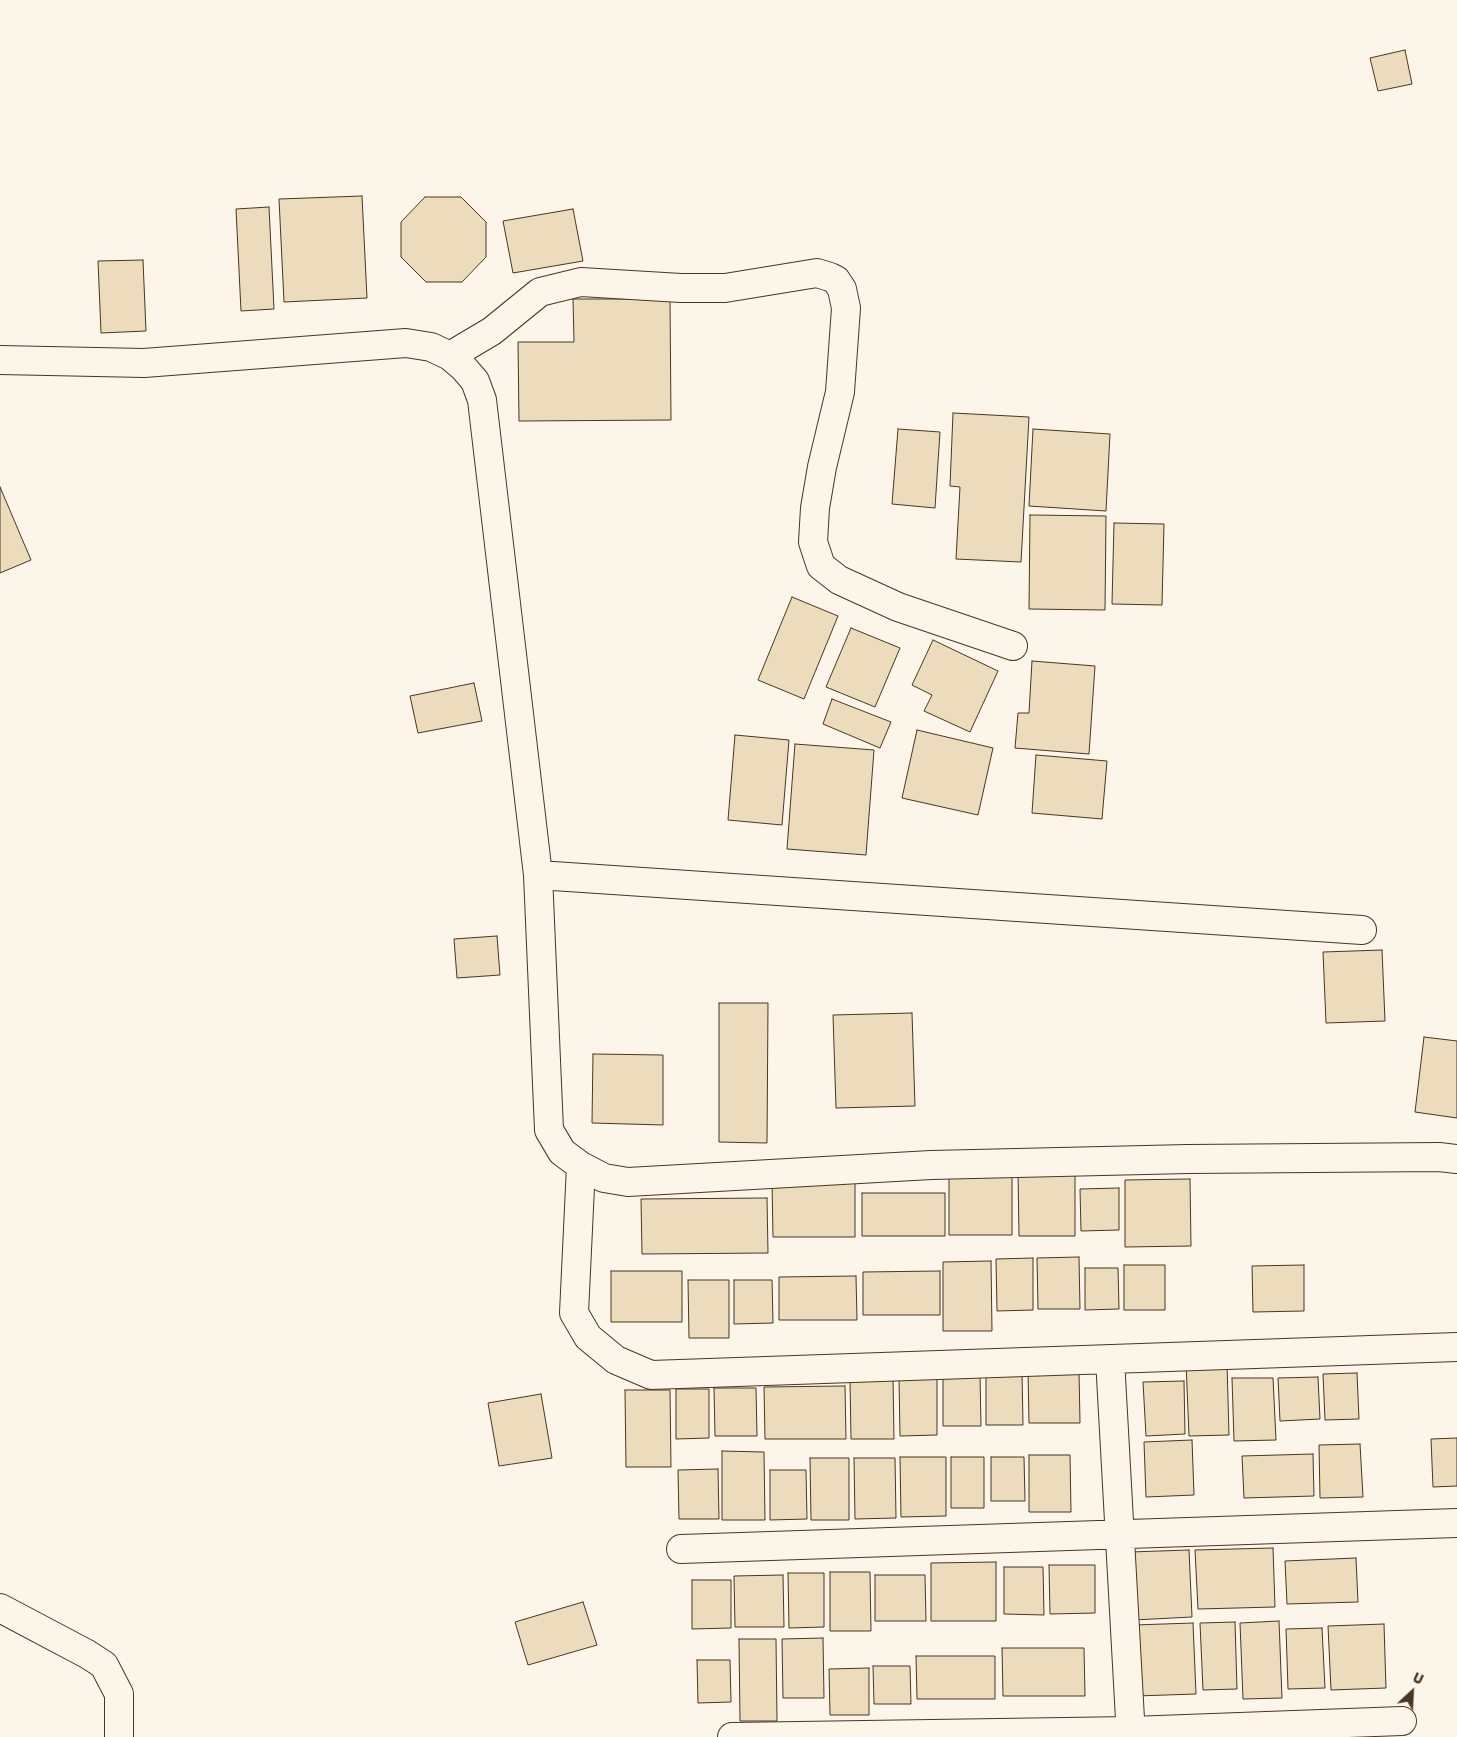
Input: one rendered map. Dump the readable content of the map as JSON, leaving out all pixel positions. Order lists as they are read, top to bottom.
{
  "north": "top right"
}
